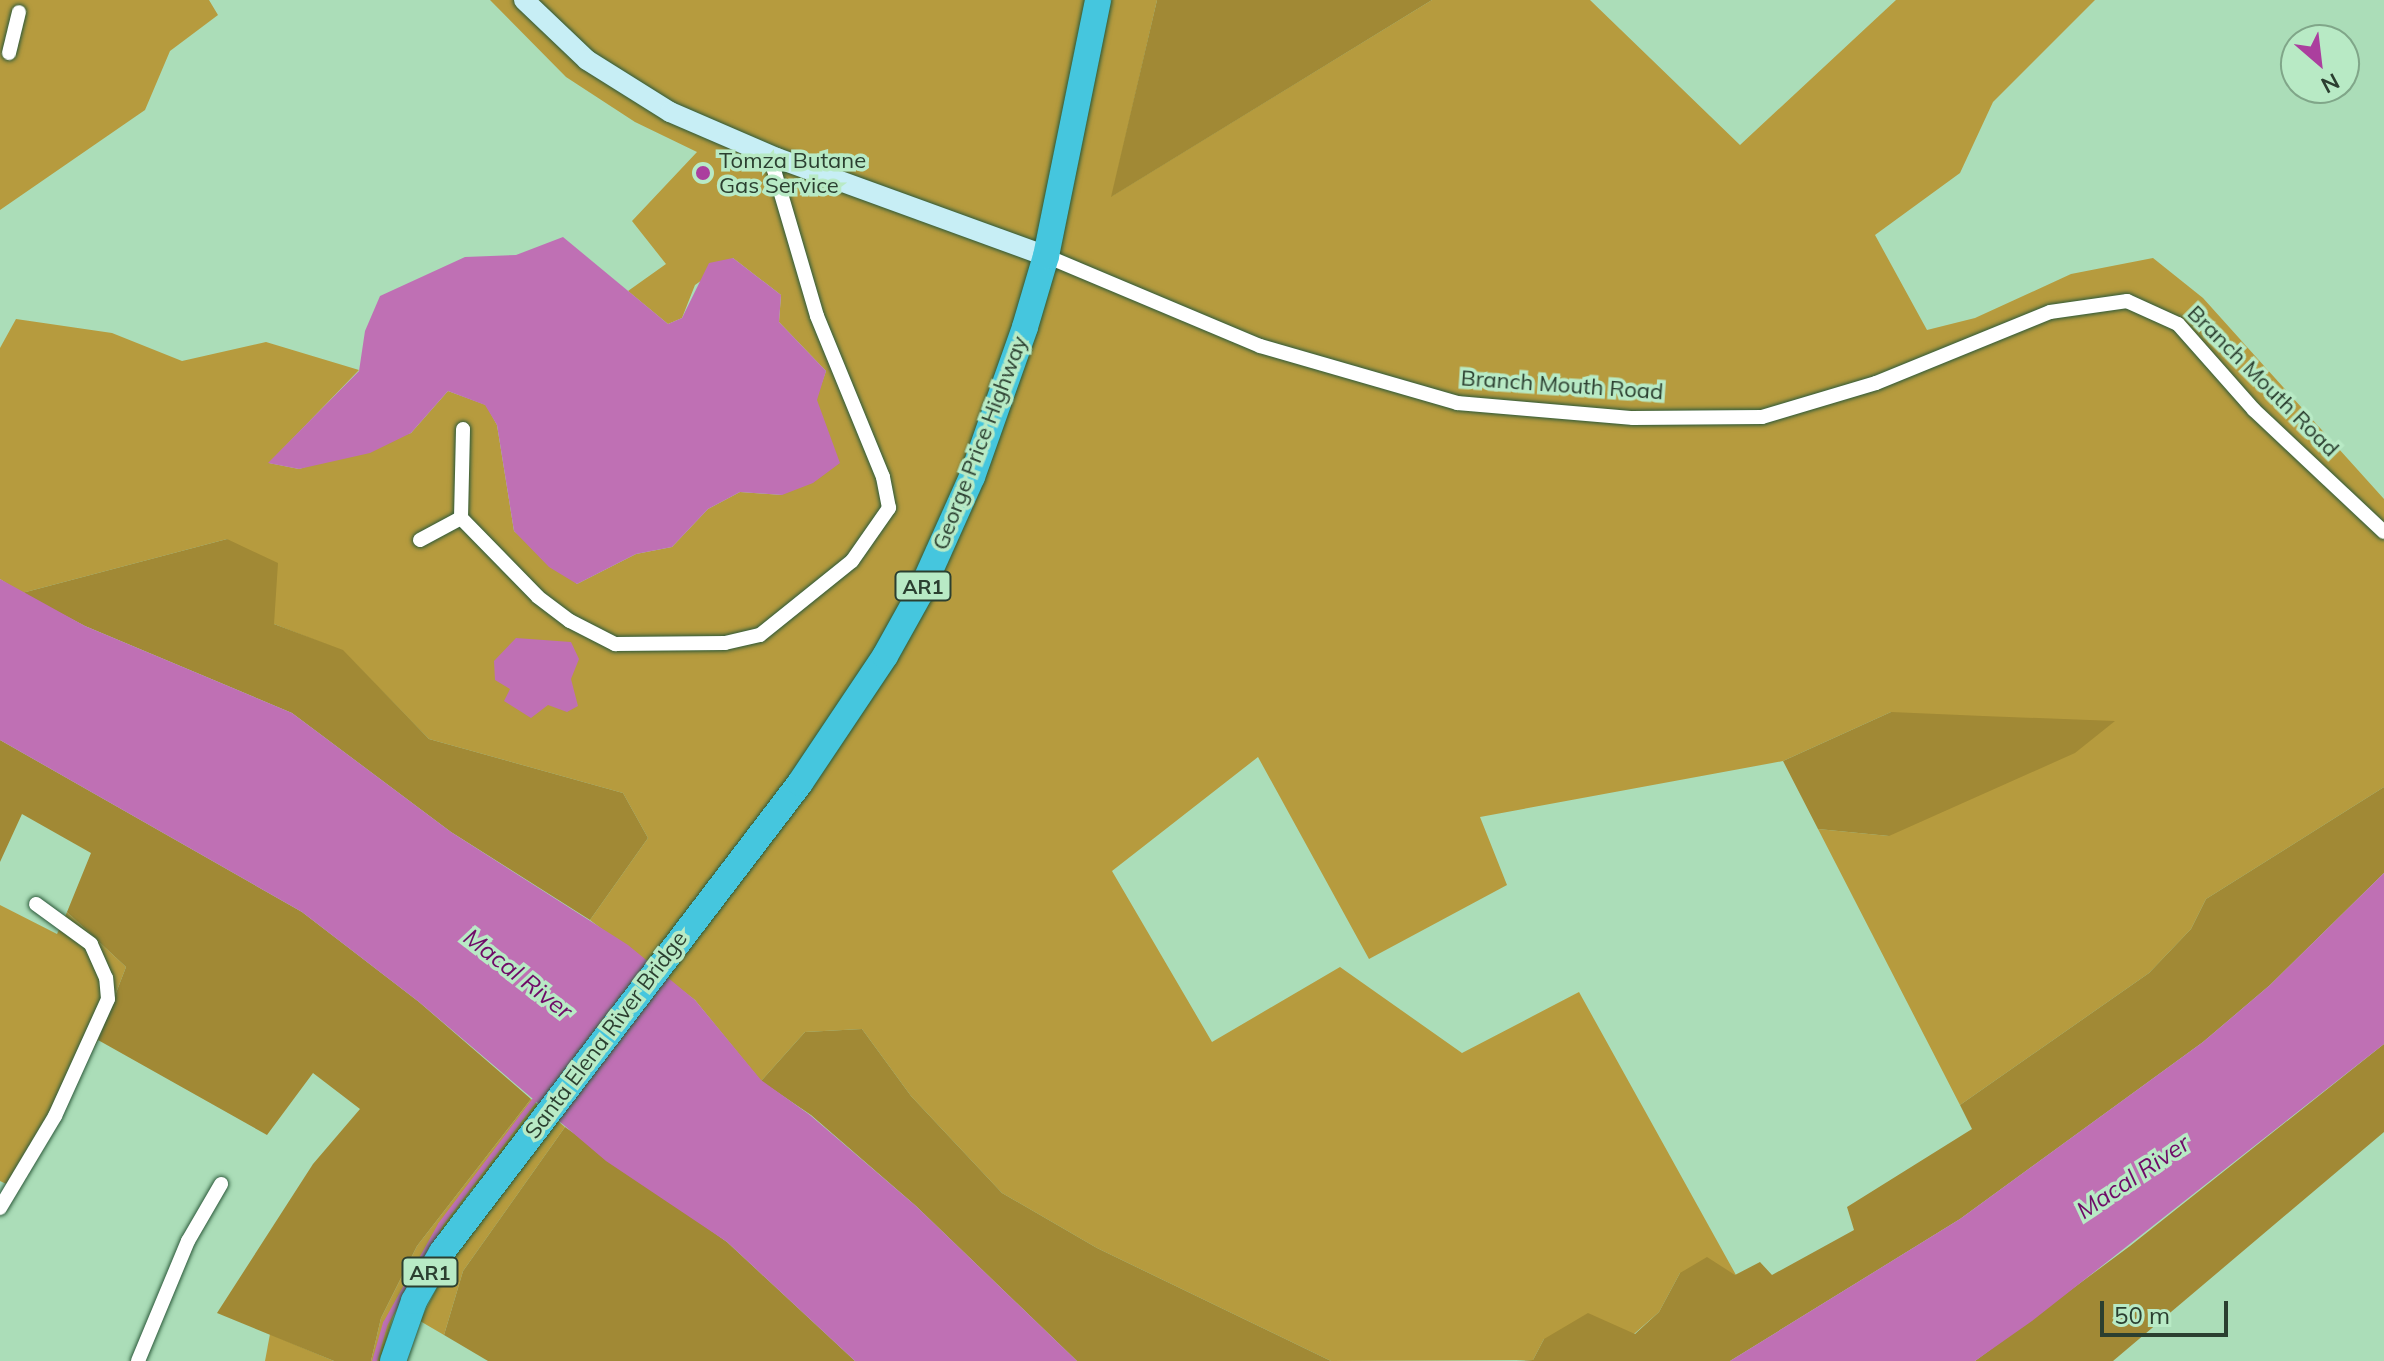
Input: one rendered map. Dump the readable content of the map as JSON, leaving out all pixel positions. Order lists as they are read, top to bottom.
{
  "streets": {
    "highway": ["George Price Highway", "AR1", "Santa Elena River Bridge"],
    "street": ["Branch Mouth Road"]
  },
  "crossings": [
    ["Branch Mouth Road", "George Price Highway"],
    ["George Price Highway", "Santa Elena River Bridge"]
  ],
  "water": ["Macal River"],
  "places": ["Tomza Butane Gas Service"],
  "scale_bar": "50 m",
  "north": "bottom right"
}
